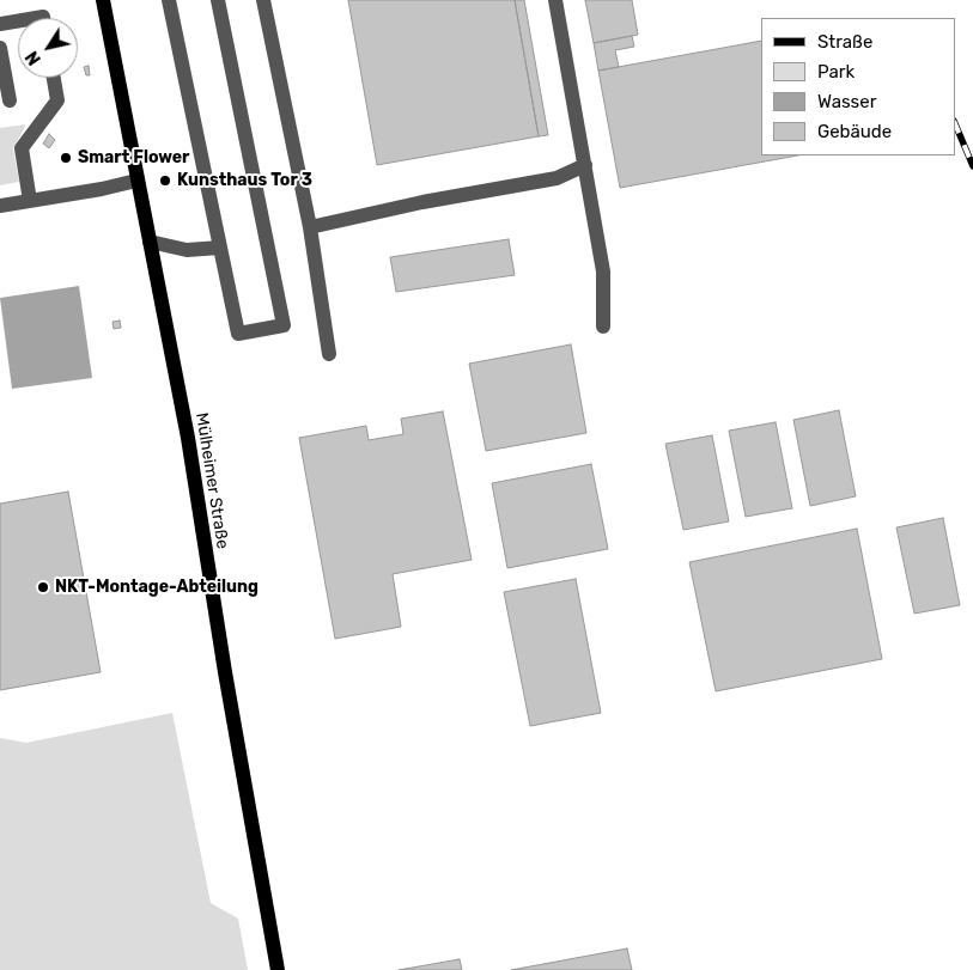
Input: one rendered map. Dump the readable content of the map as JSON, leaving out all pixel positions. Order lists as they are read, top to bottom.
{
  "streets": {
    "main road": ["Mülheimer Straße"]
  },
  "places": ["Smart Flower", "Kunsthaus Tor 3", "NKT-Montage-Abteilung"],
  "legend": [
    "Straße",
    "Park",
    "Wasser",
    "Gebäude"
  ],
  "north": "bottom left"
}
